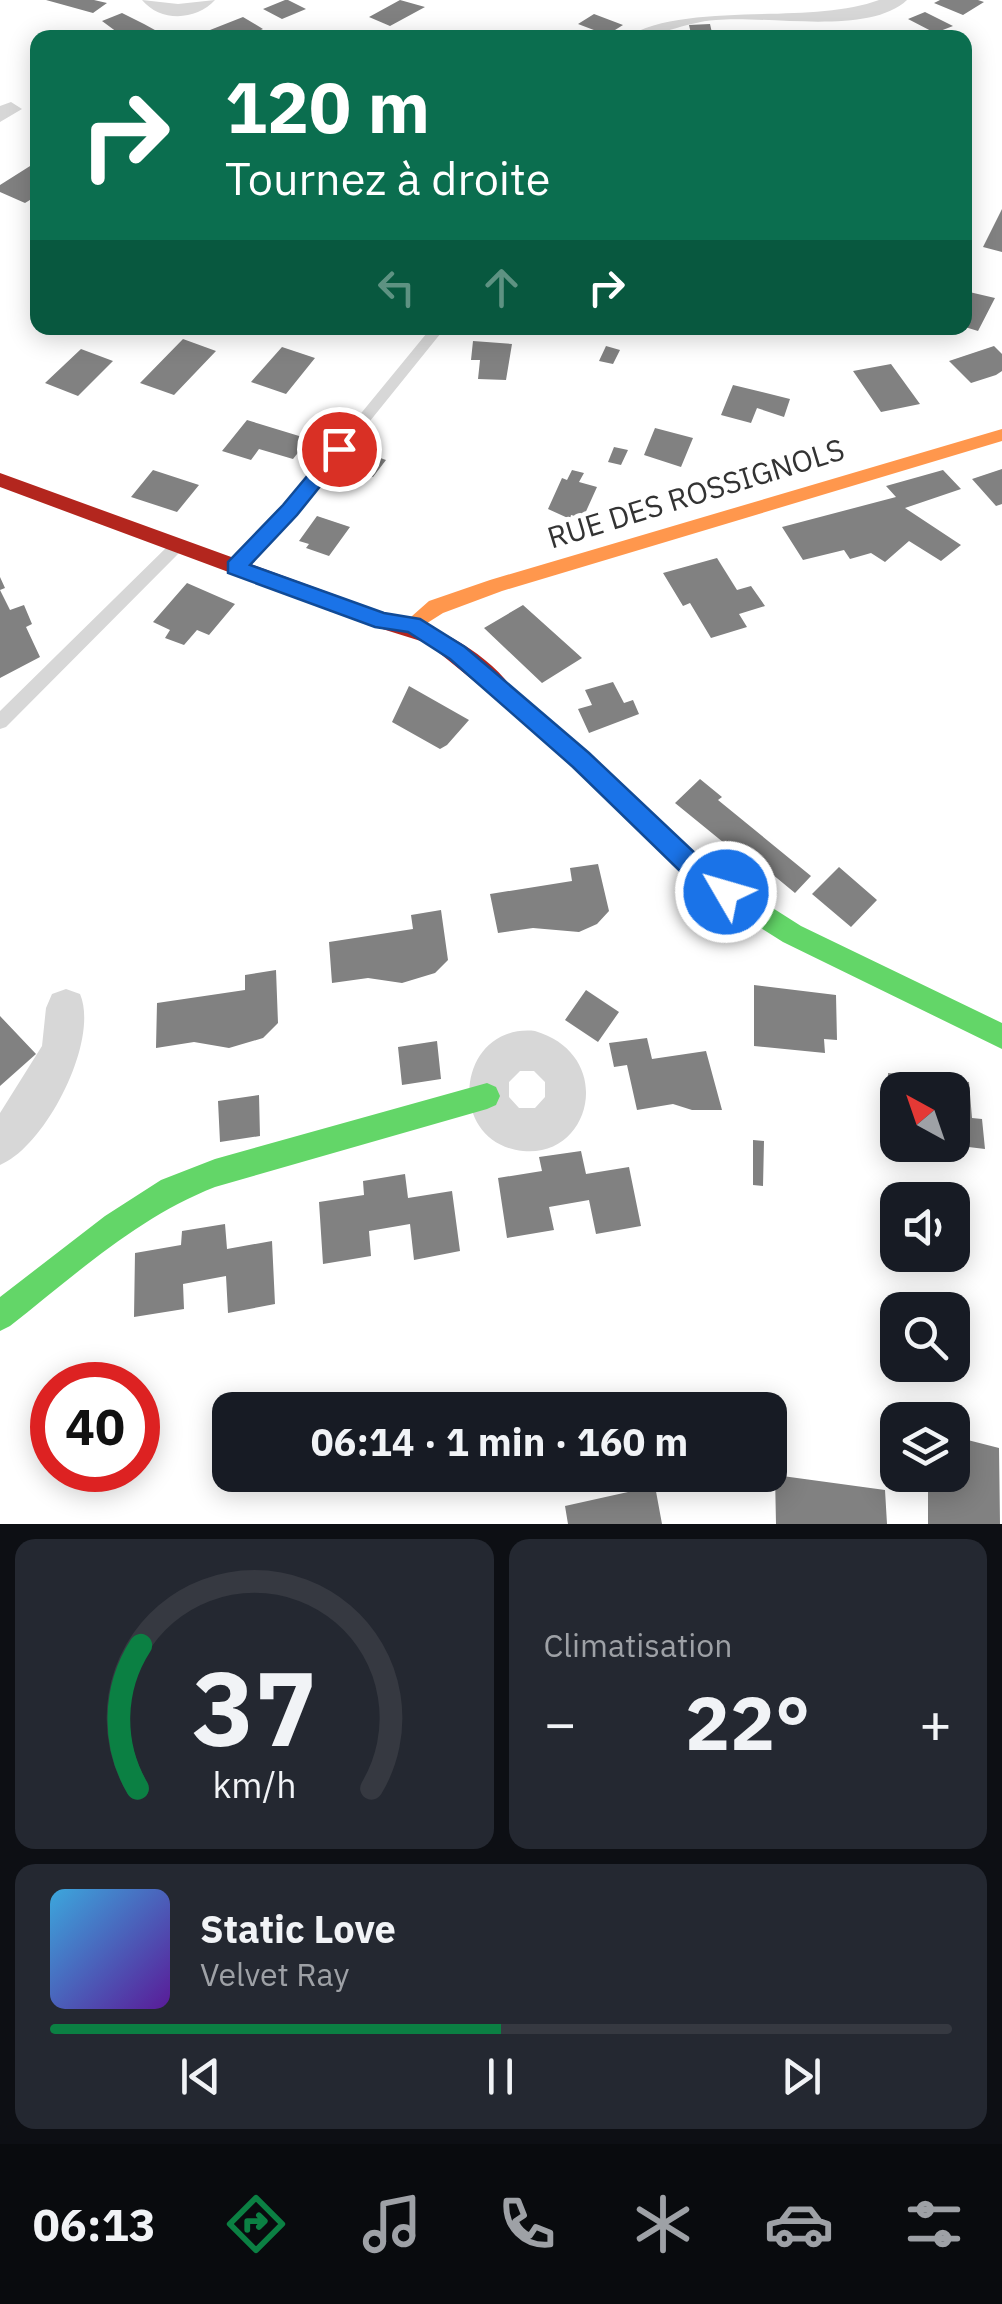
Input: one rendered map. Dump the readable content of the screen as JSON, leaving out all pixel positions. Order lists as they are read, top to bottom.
{
  "streets": {
    "street": ["RUE DES ROSSIGNOLS"]
  },
  "north": "top left",
  "page": {
    "turn": ["120 m", "Tournez à droite"],
    "limit": "40",
    "trip": "06:14 · 1 min · 160 m",
    "tile": "Climatisation",
    "heat": ["−", "22°", "+"],
    "song": ["Static Love", "Velvet Ray"],
    "tabs": "06:13",
    "gauge": ["37", "km/h"]
  }
}
